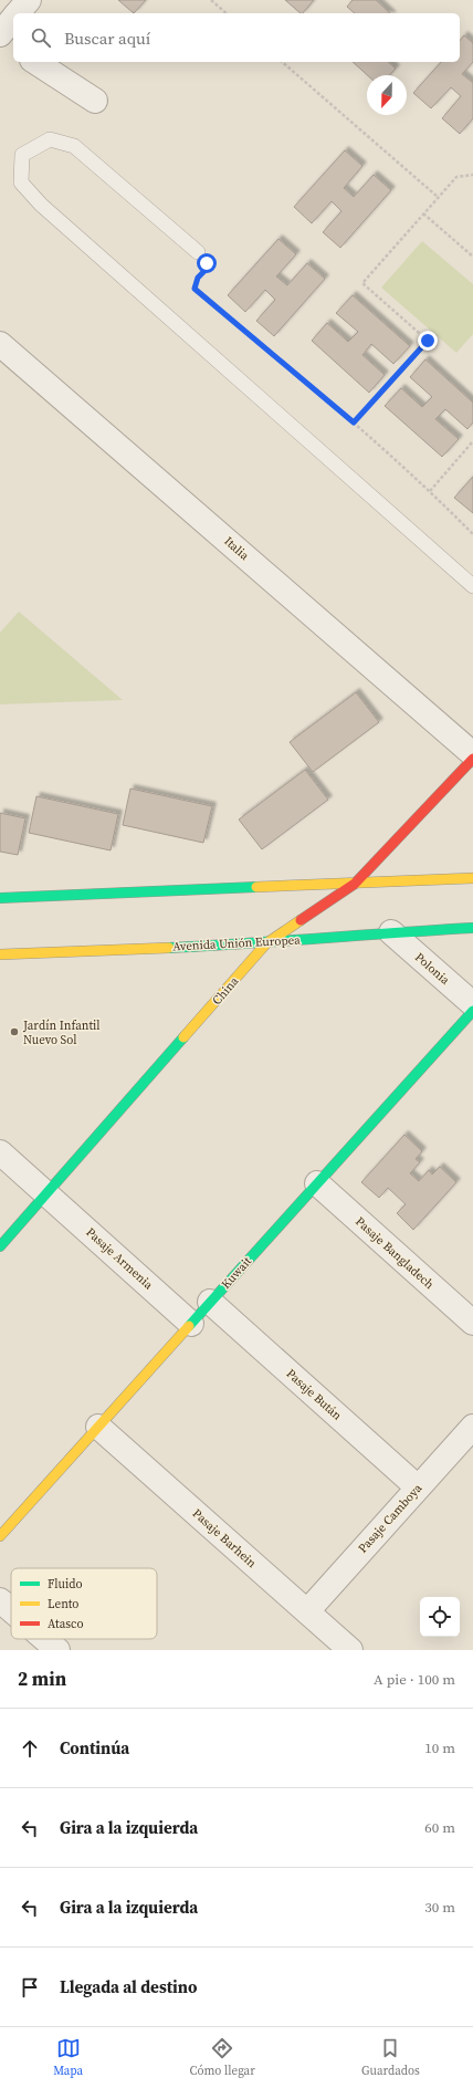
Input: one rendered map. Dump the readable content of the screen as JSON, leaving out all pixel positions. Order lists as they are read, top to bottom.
{
  "streets": {
    "street": [
      "Italia",
      "Avenida Unión Europea",
      "Polonia",
      "China",
      "Pasaje Bangladech",
      "Pasaje Armenia",
      "Kuwait",
      "Pasaje Bután",
      "Pasaje Camboya",
      "Pasaje Barhein"
    ]
  },
  "crossings": [
    ["Avenida Unión Europea", "Polonia"],
    ["Avenida Unión Europea", "China"],
    ["China", "Pasaje Armenia"],
    ["Pasaje Bangladech", "Kuwait"],
    ["Pasaje Armenia", "Kuwait"],
    ["Kuwait", "Pasaje Bután"],
    ["Kuwait", "Pasaje Barhein"],
    ["Pasaje Bután", "Pasaje Camboya"],
    ["Pasaje Camboya", "Pasaje Barhein"]
  ],
  "places": ["Jardín Infantil Nuevo Sol"],
  "legend": ["Fluido", "Lento", "Atasco"],
  "north": "bottom",
  "page": {
    "search": "Buscar aquí",
    "heading": ["2 min", "A pie · 100 m"],
    "list": [
      ["Continúa", "10 m"],
      ["Gira a la izquierda", "60 m"],
      ["Gira a la izquierda", "30 m"],
      "Llegada al destino"
    ],
    "nav": ["Mapa", "Cómo llegar", "Guardados"]
  }
}
